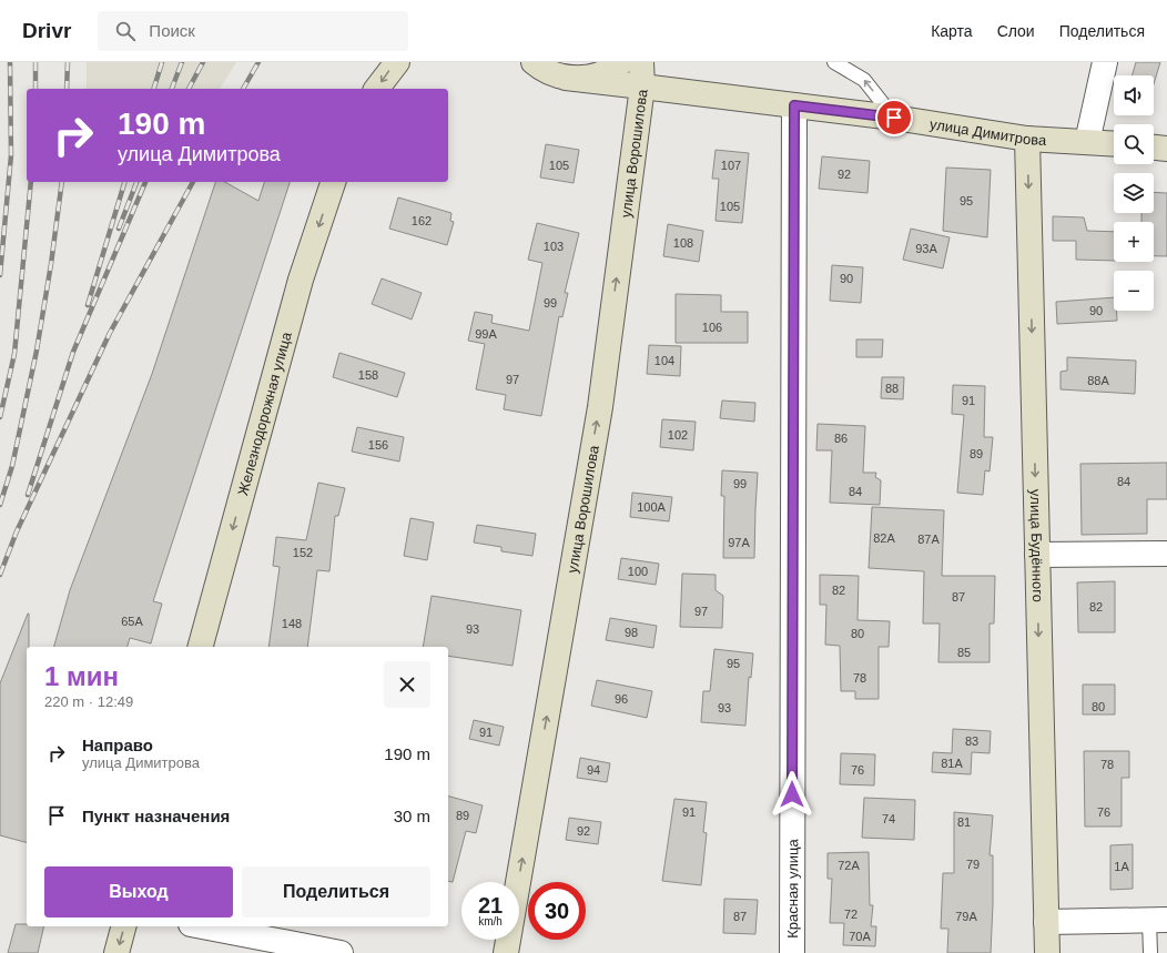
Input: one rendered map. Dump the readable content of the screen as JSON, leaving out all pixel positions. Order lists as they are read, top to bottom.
{
  "streets": {
    "street": [
      "улица Димитрова",
      "улица Ворошилова",
      "Железнодорожная улица",
      "улица Будённого",
      "Красная улица"
    ]
  },
  "crossings": [
    ["улица Димитрова", "улица Ворошилова"],
    ["улица Димитрова", "улица Будённого"],
    ["улица Димитрова", "Красная улица"]
  ],
  "one_way": ["улица Ворошилова", "Железнодорожная улица", "улица Будённого"],
  "house_numbers": [
    "105",
    "107",
    "92",
    "95",
    "105",
    "162",
    "108",
    "103",
    "93А",
    "90",
    "99",
    "90",
    "106",
    "99А",
    "104",
    "158",
    "97",
    "88А",
    "88",
    "91",
    "102",
    "86",
    "156",
    "89",
    "84",
    "99",
    "84",
    "100А",
    "82А",
    "87А",
    "97А",
    "152",
    "100",
    "82",
    "87",
    "82",
    "97",
    "65А",
    "148",
    "93",
    "98",
    "80",
    "85",
    "95",
    "78",
    "96",
    "80",
    "93",
    "91",
    "83",
    "81А",
    "78",
    "94",
    "76",
    "91",
    "76",
    "89",
    "74",
    "81",
    "92",
    "79",
    "72А",
    "1А",
    "72",
    "87",
    "79А",
    "70А"
  ],
  "page": {
    "header": "Drivr",
    "search": "Поиск",
    "nav": ["Карта", "Слои", "Поделиться"],
    "map_buttons": ["+", "−"],
    "turn": ["190 m", "улица Димитрова"],
    "heading": ["1 мин", "220 m · 12:49"],
    "list": [
      {
        "name": "Направо",
        "note": "улица Димитрова",
        "value": "190 m"
      },
      {
        "name": "Пункт назначения",
        "value": "30 m"
      }
    ],
    "buttons": ["Выход", "Поделиться"],
    "speed": "21 km/h",
    "limit": "30"
  }
}
